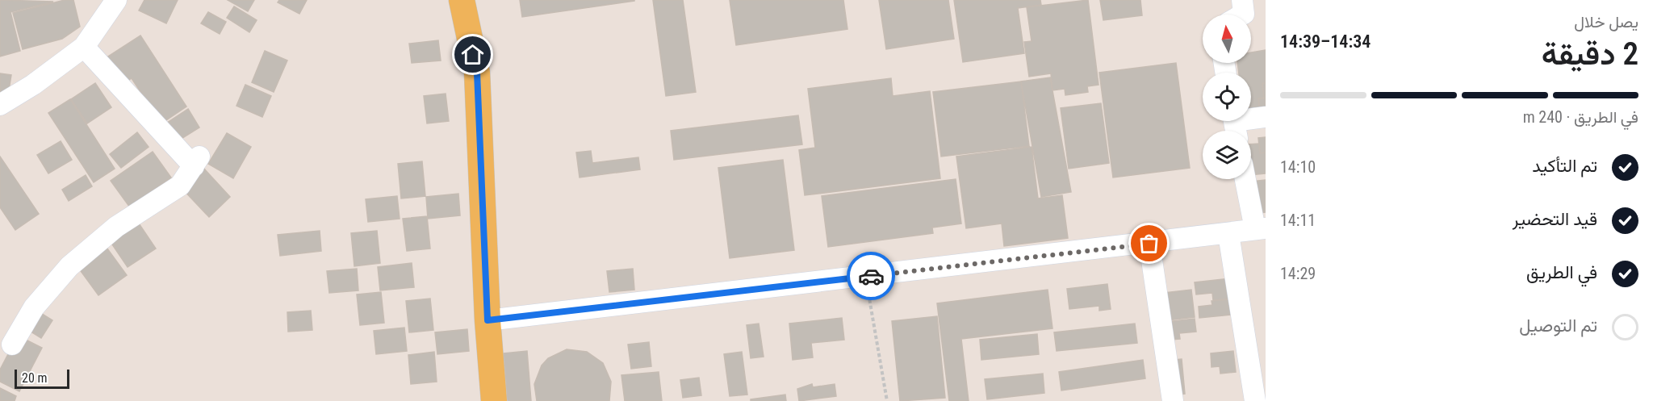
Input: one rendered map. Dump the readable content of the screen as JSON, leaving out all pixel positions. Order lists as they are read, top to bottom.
{
  "scale_bar": "20 m",
  "north": "top",
  "page": {
    "heading": ["2 دقيقة", "يصل خلال", "14:34–14:39"],
    "bar": "في الطريق · 240 m",
    "list": [
      ["تم التأكيد", "14:10"],
      ["قيد التحضير", "14:11"],
      ["في الطريق", "14:29"],
      "تم التوصيل"
    ],
    "scale": "20 m"
  }
}
